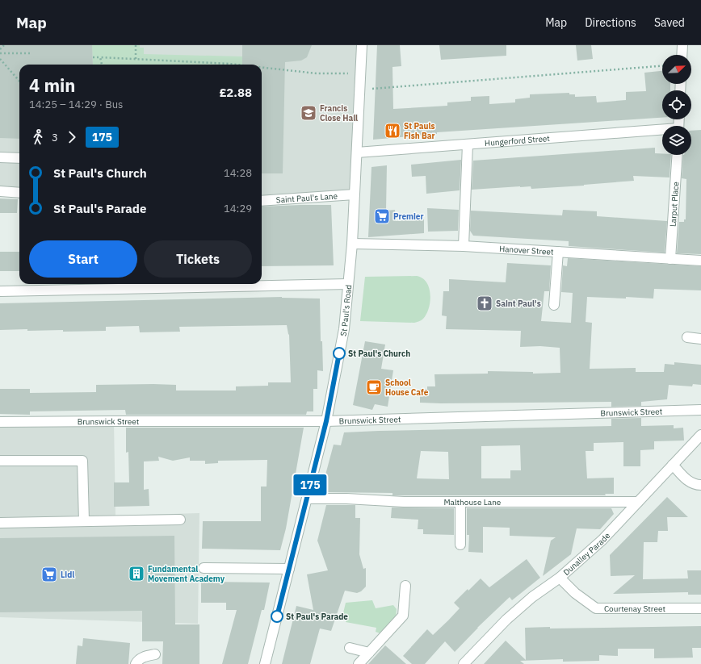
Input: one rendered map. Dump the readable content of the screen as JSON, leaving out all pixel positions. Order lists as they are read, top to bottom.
{
  "streets": {
    "street": [
      "Hungerford Street",
      "Saint Paul's Lane",
      "Larput Place",
      "Hanover Street",
      "St Paul's Road",
      "Brunswick Street",
      "Malthouse Lane",
      "Dunalley Parade",
      "Courtenay Street"
    ]
  },
  "crossings": [
    ["Hungerford Street", "St Paul's Road"],
    ["Saint Paul's Lane", "St Paul's Road"],
    ["Larput Place", "Hanover Street"],
    ["Hanover Street", "St Paul's Road"],
    ["St Paul's Road", "Brunswick Street"],
    ["St Paul's Road", "Malthouse Lane"],
    ["Malthouse Lane", "Dunalley Parade"],
    ["Dunalley Parade", "Courtenay Street"]
  ],
  "places": {
    "school or university": ["Francis Close Hall"],
    "restaurant": ["St Pauls Fish Bar"],
    "supermarket": ["Premier", "Lidl"],
    "church": ["Saint Paul's"],
    "other": ["St Paul's Church", "St Paul's Parade"],
    "cafe": ["School House Cafe"],
    "building": ["Fundamental Movement Academy"]
  },
  "lines": ["bus line 175"],
  "north": "top right",
  "page": {
    "header": "Map",
    "nav": ["Map", "Directions", "Saved"],
    "on_map": "175",
    "heading": ["4 min", "14:25 – 14:29 · Bus", "£2.88"],
    "legs": ["3", "175"],
    "list": [
      {
        "name": "St Paul's Church",
        "value": "14:28"
      },
      {
        "name": "St Paul's Parade",
        "value": "14:29"
      }
    ],
    "buttons": ["Start", "Tickets"]
  }
}
